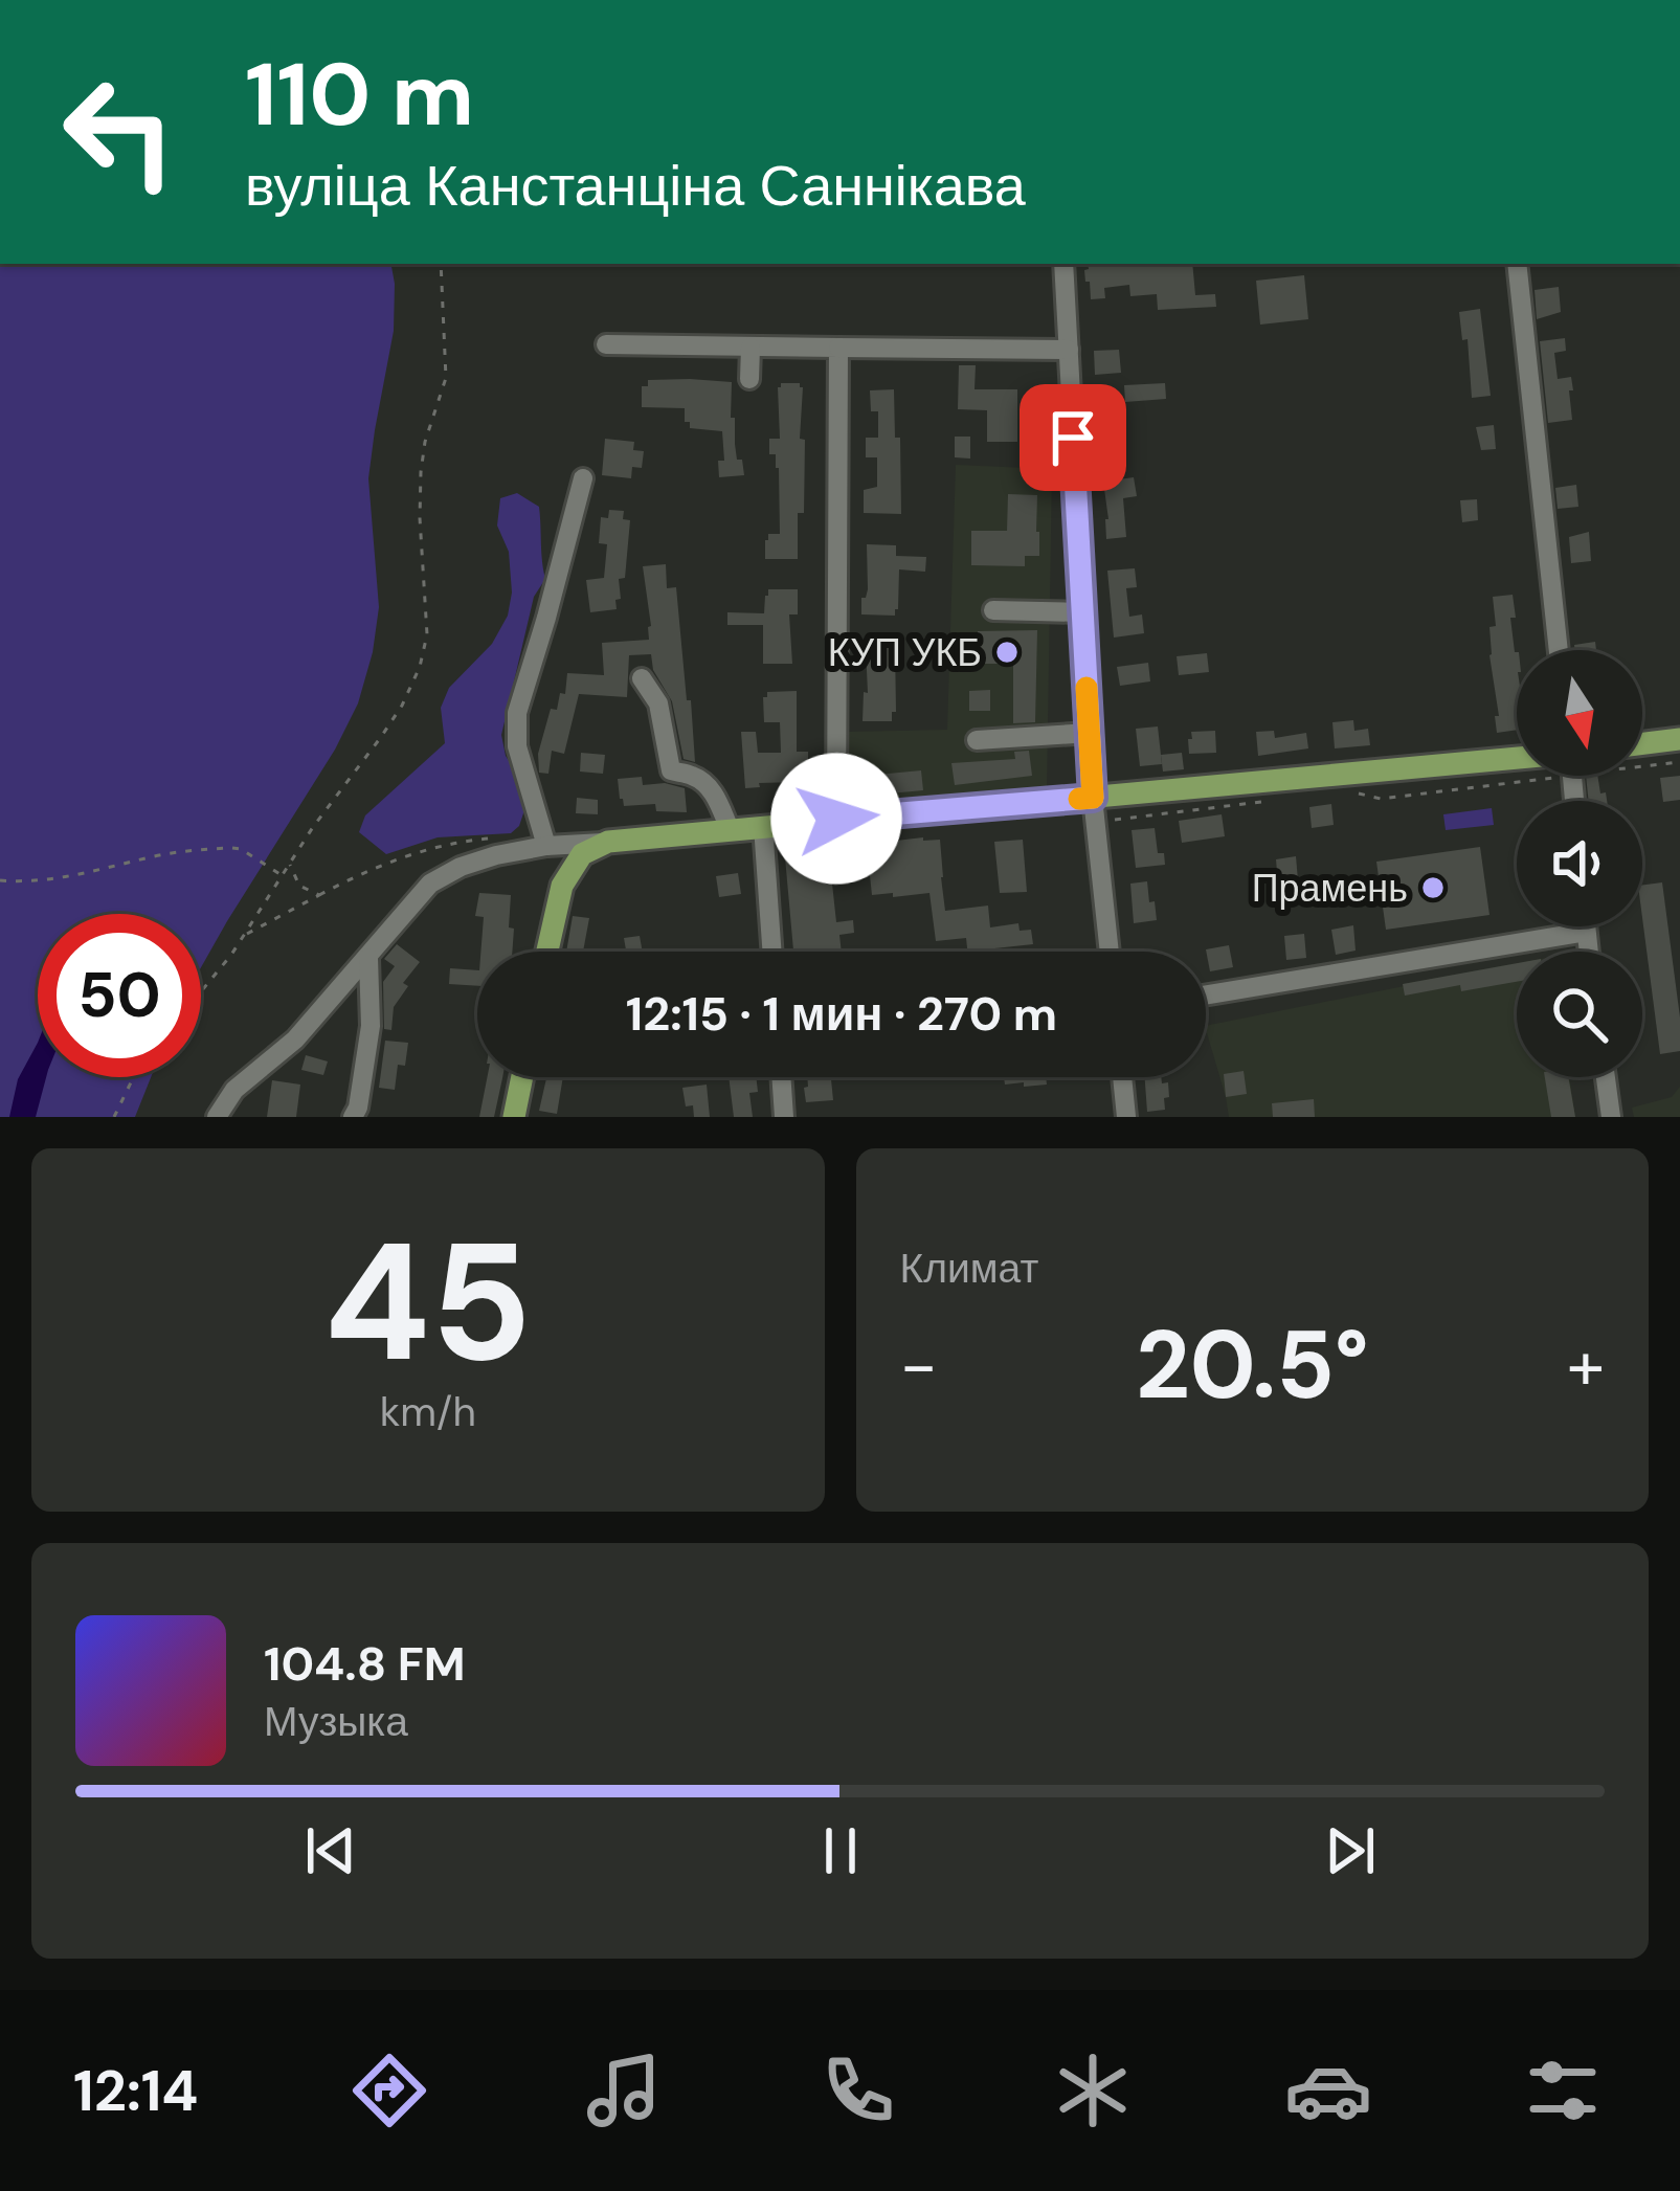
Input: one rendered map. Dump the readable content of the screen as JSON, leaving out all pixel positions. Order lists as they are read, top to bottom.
{
  "places": ["КУП УКБ", "Прамень"],
  "north": "bottom",
  "page": {
    "turn": ["110 m", "вуліца Канстанціна Саннікава"],
    "limit": "50",
    "trip": "12:15 · 1 мин · 270 m",
    "tile": [
      ["45", "km/h"],
      "Климат"
    ],
    "heat": ["−", "20.5°", "+"],
    "song": ["104.8 FM", "Музыка"],
    "tabs": "12:14"
  }
}
